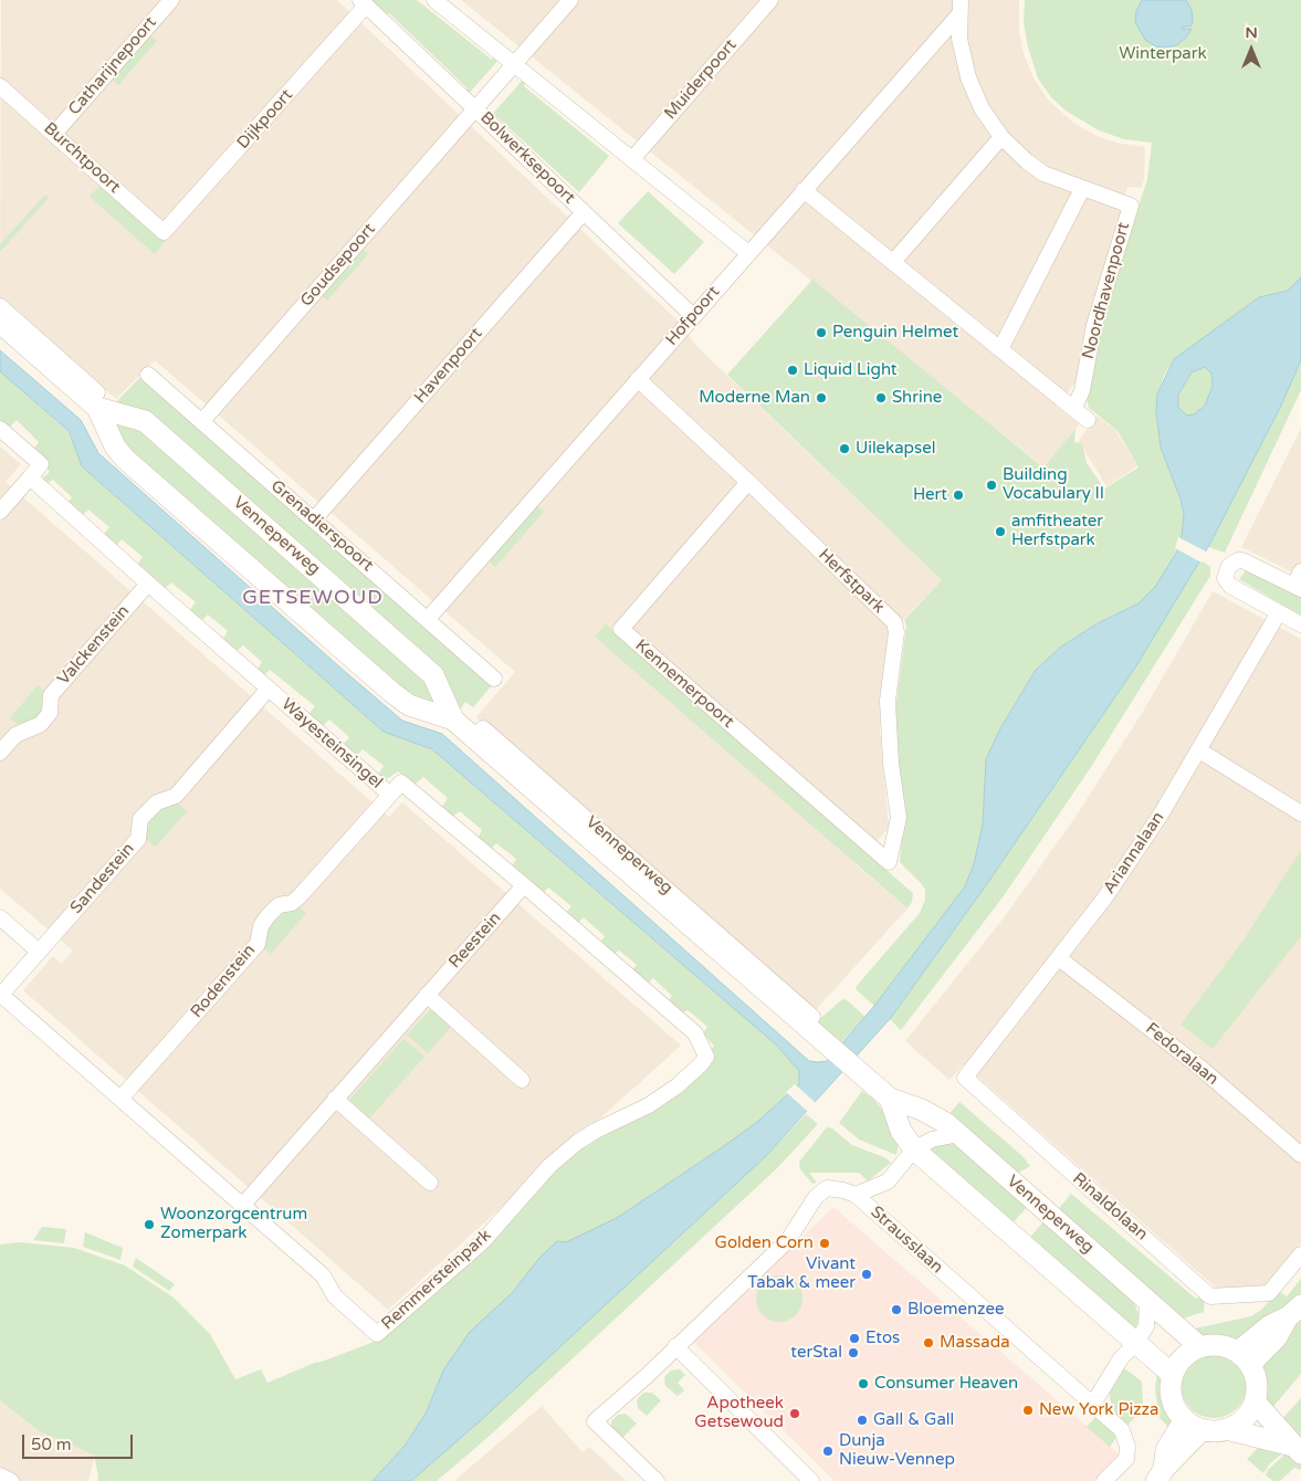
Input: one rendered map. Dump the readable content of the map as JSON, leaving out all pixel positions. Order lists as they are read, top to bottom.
{
  "streets": {
    "street": [
      "Catharijnepoort",
      "Muiderpoort",
      "Dijkpoort",
      "Burchtpoort",
      "Bolwerksepoort",
      "Goudsepoort",
      "Noordhavenpoort",
      "Hofpoort",
      "Havenpoort",
      "Grenadierspoort",
      "Venneperweg",
      "Herfstpark",
      "Valckenstein",
      "Kennemerpoort",
      "Wayesteinsingel",
      "Ariannalaan",
      "Sandestein",
      "Reestein",
      "Rodenstein",
      "Fedoralaan",
      "Rinaldolaan",
      "Strausslaan",
      "Remmersteinpark"
    ]
  },
  "crossings": [
    ["Catharijnepoort", "Burchtpoort"],
    ["Dijkpoort", "Burchtpoort"],
    ["Dijkpoort", "Bolwerksepoort"],
    ["Bolwerksepoort", "Goudsepoort"],
    ["Bolwerksepoort", "Hofpoort"],
    ["Bolwerksepoort", "Havenpoort"],
    ["Goudsepoort", "Grenadierspoort"],
    ["Hofpoort", "Grenadierspoort"],
    ["Hofpoort", "Herfstpark"],
    ["Havenpoort", "Grenadierspoort"],
    ["Herfstpark", "Kennemerpoort"],
    ["Valckenstein", "Wayesteinsingel"],
    ["Wayesteinsingel", "Sandestein"],
    ["Wayesteinsingel", "Reestein"],
    ["Wayesteinsingel", "Rodenstein"],
    ["Wayesteinsingel", "Remmersteinpark"],
    ["Ariannalaan", "Fedoralaan"],
    ["Ariannalaan", "Rinaldolaan"],
    ["Sandestein", "Remmersteinpark"],
    ["Reestein", "Remmersteinpark"],
    ["Rodenstein", "Remmersteinpark"]
  ],
  "districts": ["GETSEWOUD"],
  "parks": ["Winterpark"],
  "places": [
    "Penguin Helmet",
    "Liquid Light",
    "Moderne Man",
    "Shrine",
    "Uilekapsel",
    "Building Vocabulary II",
    "Hert",
    "amfitheater Herfstpark",
    "Woonzorgcentrum Zomerpark",
    "Golden Corn",
    "Vivant Tabak & meer",
    "Bloemenzee",
    "Etos",
    "Massada",
    "terStal",
    "Consumer Heaven",
    "New York Pizza",
    "Apotheek Getsewoud",
    "Gall & Gall",
    "Dunja Nieuw-Vennep"
  ],
  "scale_bar": "50 m",
  "north": "top"
}
